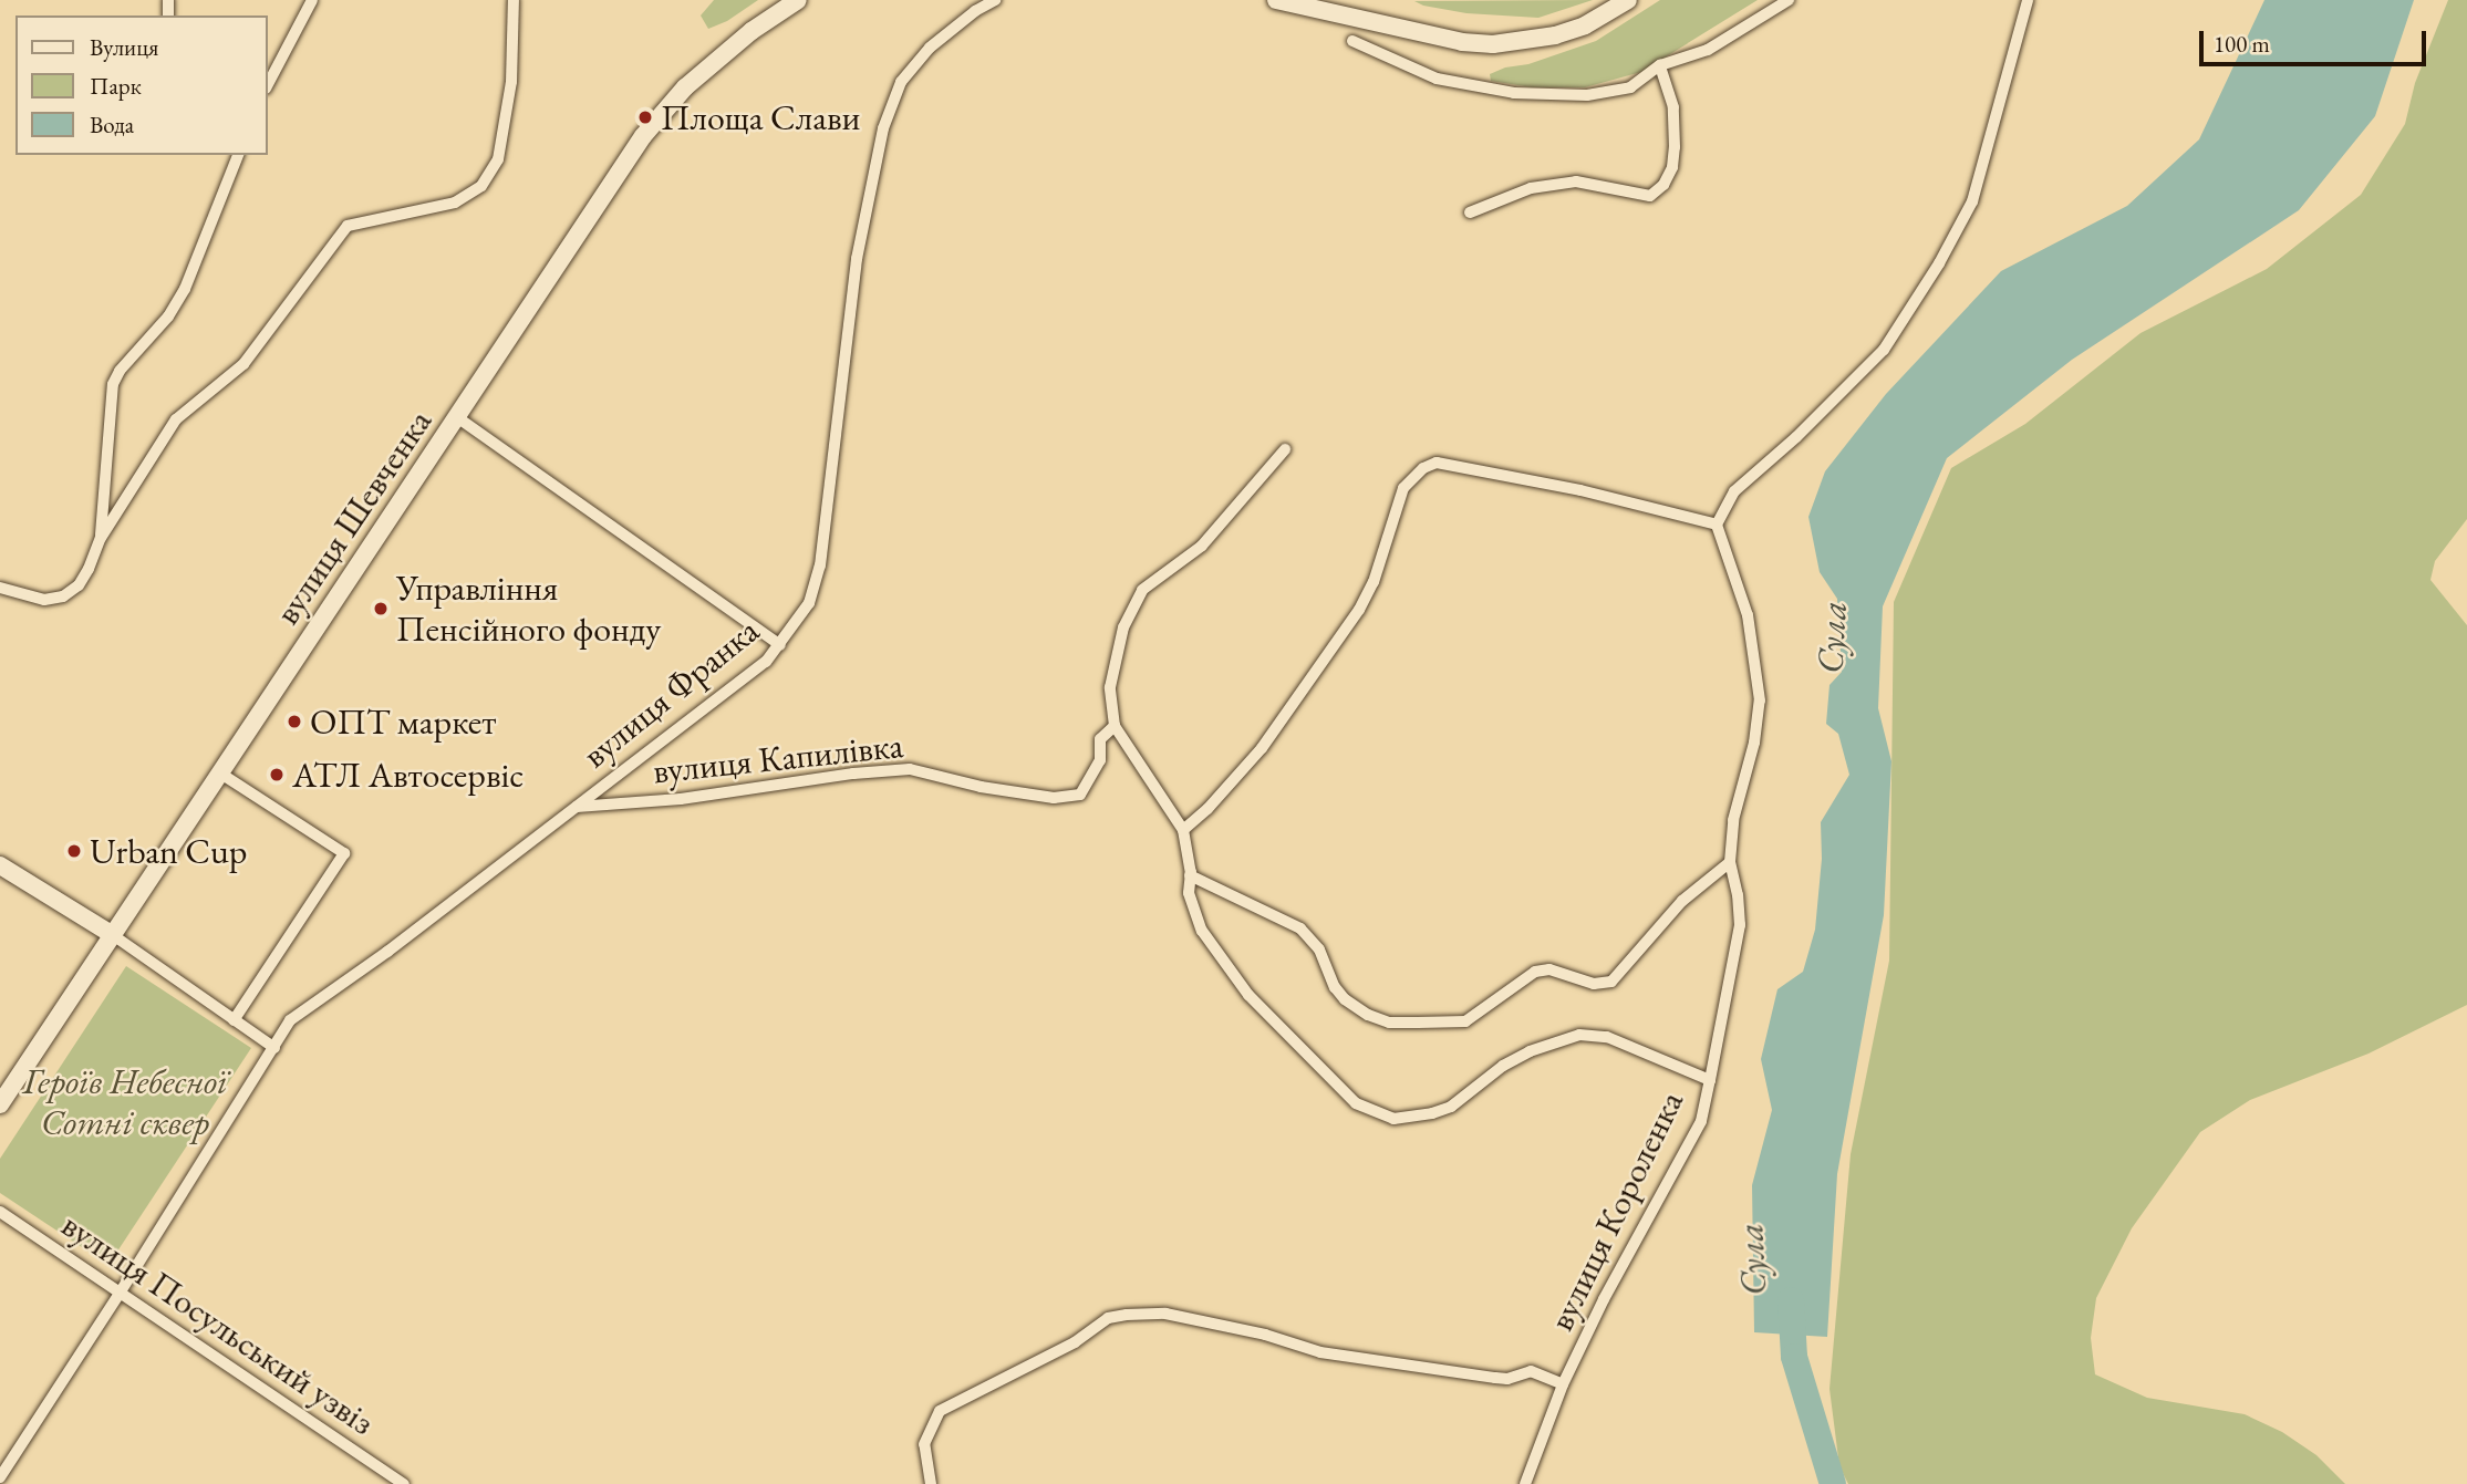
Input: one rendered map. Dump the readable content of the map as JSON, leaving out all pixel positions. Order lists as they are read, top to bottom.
{
  "streets": {
    "main road": ["вулиця Шевченка"],
    "street": [
      "вулиця Франка",
      "вулиця Капилівка",
      "вулиця Короленка",
      "вулиця Посульський узвіз"
    ]
  },
  "crossings": [
    ["вулиця Франка", "вулиця Капилівка"],
    ["вулиця Франка", "вулиця Посульський узвіз"]
  ],
  "water": ["Сула"],
  "parks": ["Героїв Небесної Сотні сквер"],
  "places": [
    "Площа Слави",
    "Управління Пенсійного фонду",
    "ОПТ маркет",
    "АТЛ Автосервіс",
    "Urban Cup"
  ],
  "legend": ["Вулиця", "Парк", "Вода"],
  "scale_bar": "100 m"
}
